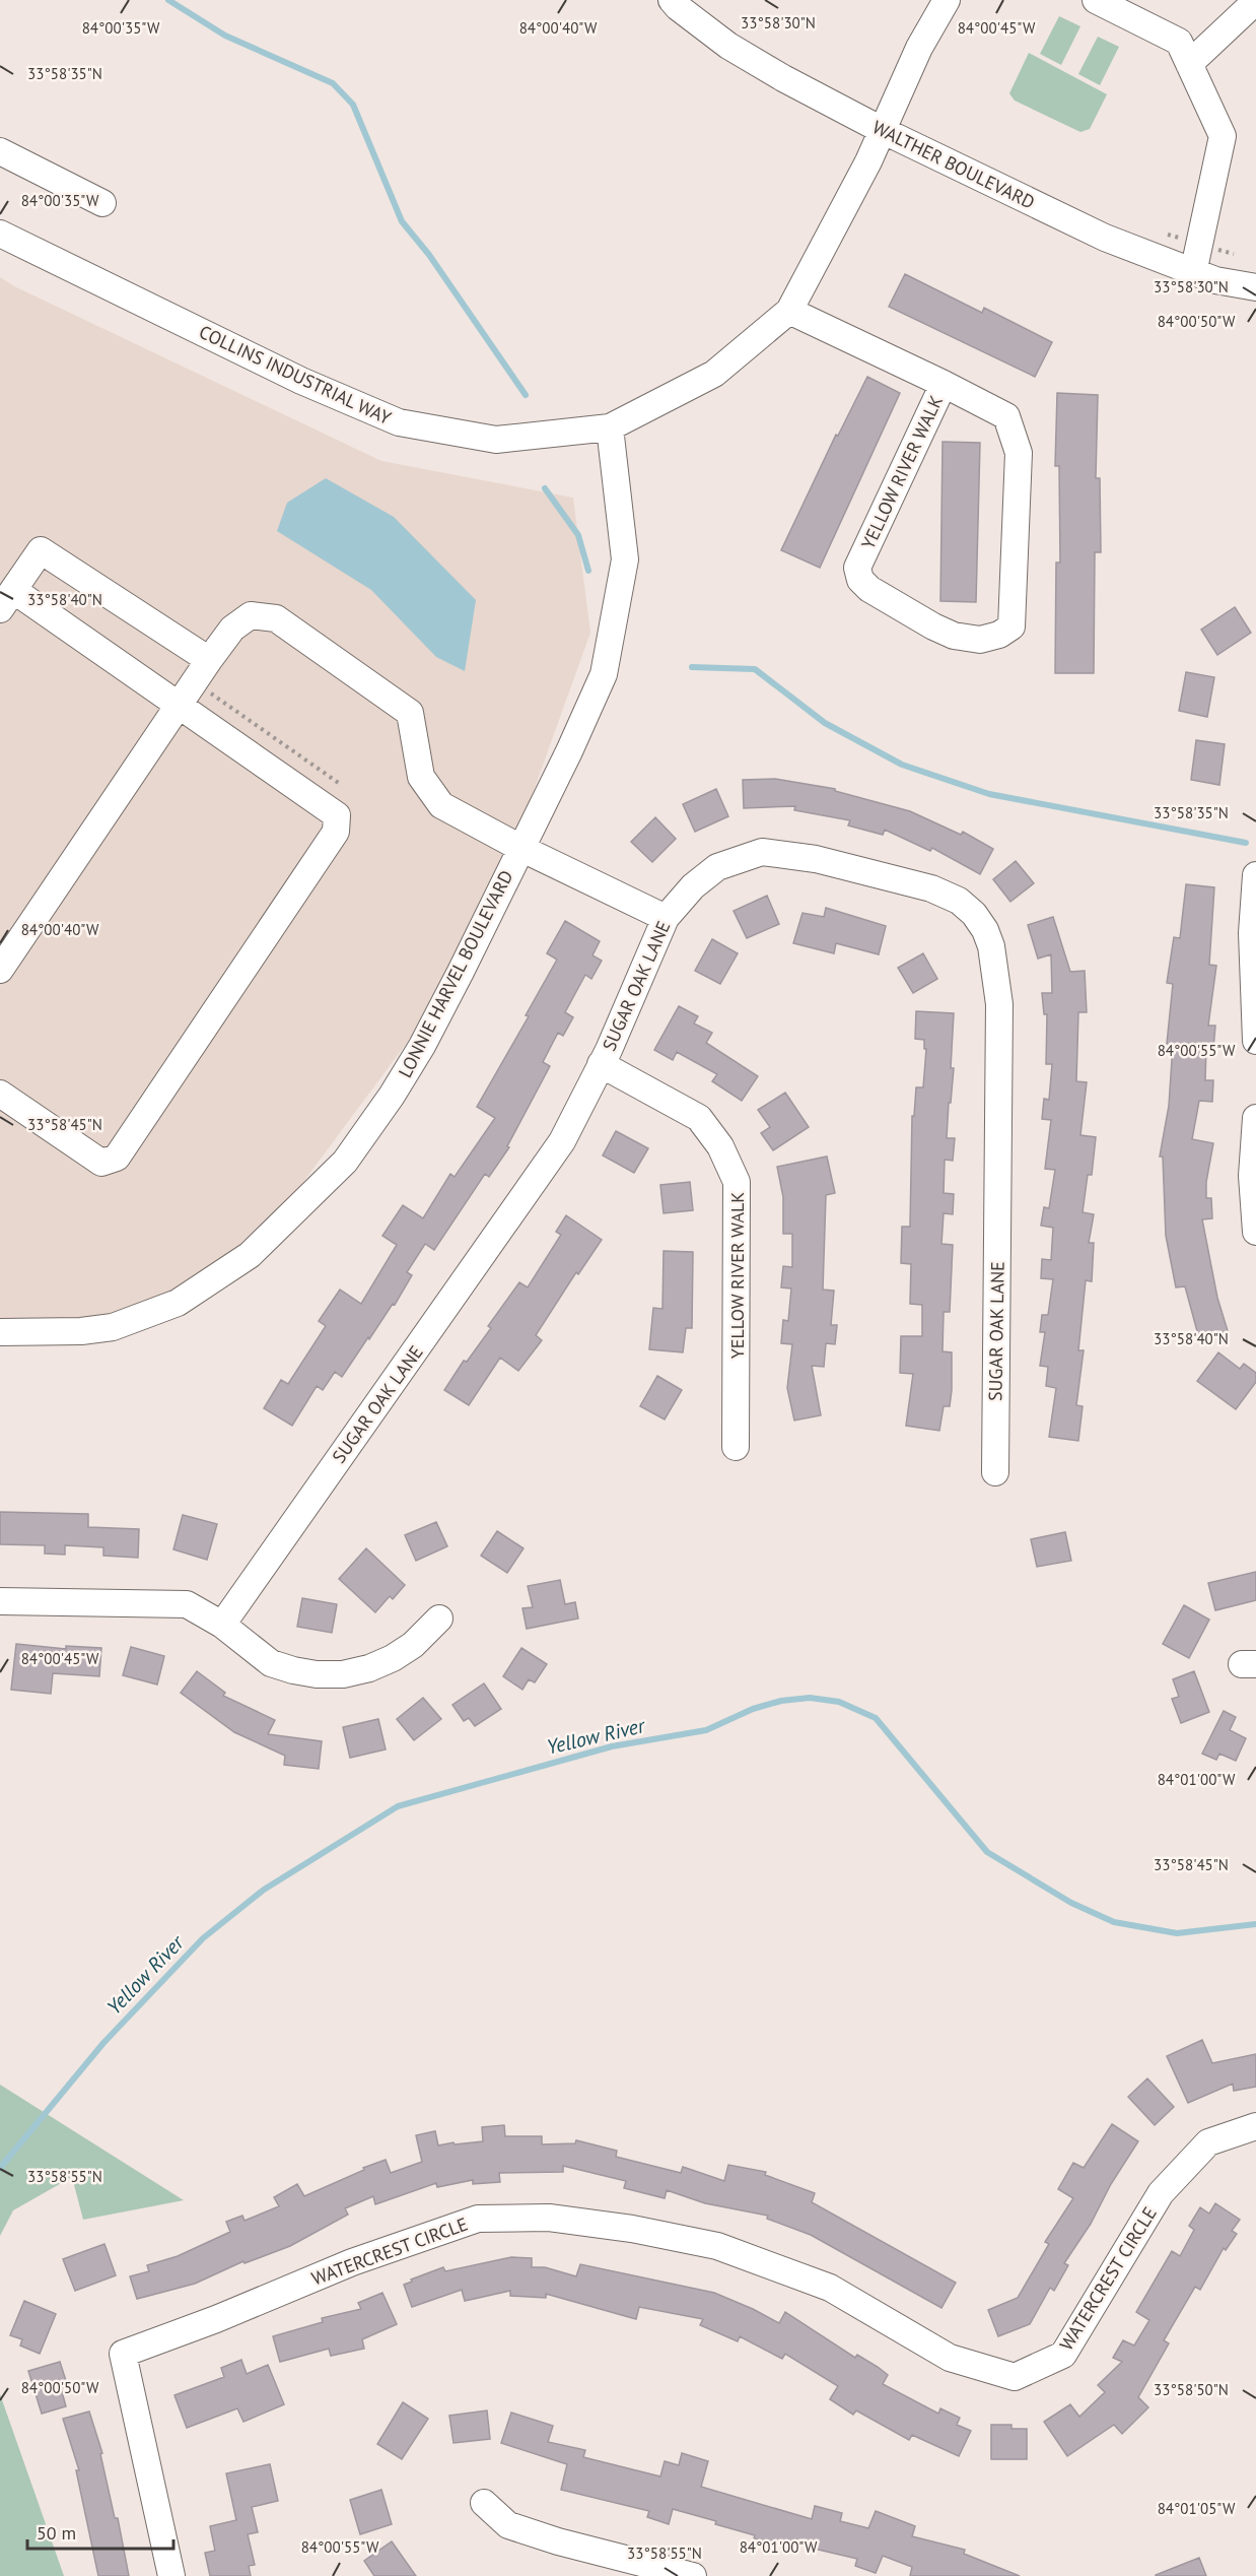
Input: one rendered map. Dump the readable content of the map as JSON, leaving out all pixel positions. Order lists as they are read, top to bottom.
{
  "streets": {
    "street": [
      "WALTHER BOULEVARD",
      "COLLINS INDUSTRIAL WAY",
      "YELLOW RIVER WALK",
      "LONNIE HARVEL BOULEVARD",
      "SUGAR OAK LANE",
      "WATERCREST CIRCLE"
    ]
  },
  "crossings": [
    ["COLLINS INDUSTRIAL WAY", "LONNIE HARVEL BOULEVARD"],
    ["YELLOW RIVER WALK", "SUGAR OAK LANE"]
  ],
  "water": ["Yellow River"],
  "scale_bar": "50 m",
  "coordinates": [
    "33°58'30\"N",
    "84°00'40\"W",
    "84°00'35\"W",
    "84°00'45\"W",
    "33°58'35\"N",
    "84°00'50\"W",
    "33°58'40\"N",
    "84°00'55\"W",
    "33°58'45\"N",
    "84°01'00\"W",
    "33°58'55\"N",
    "33°58'50\"N",
    "84°01'05\"W"
  ]
}
